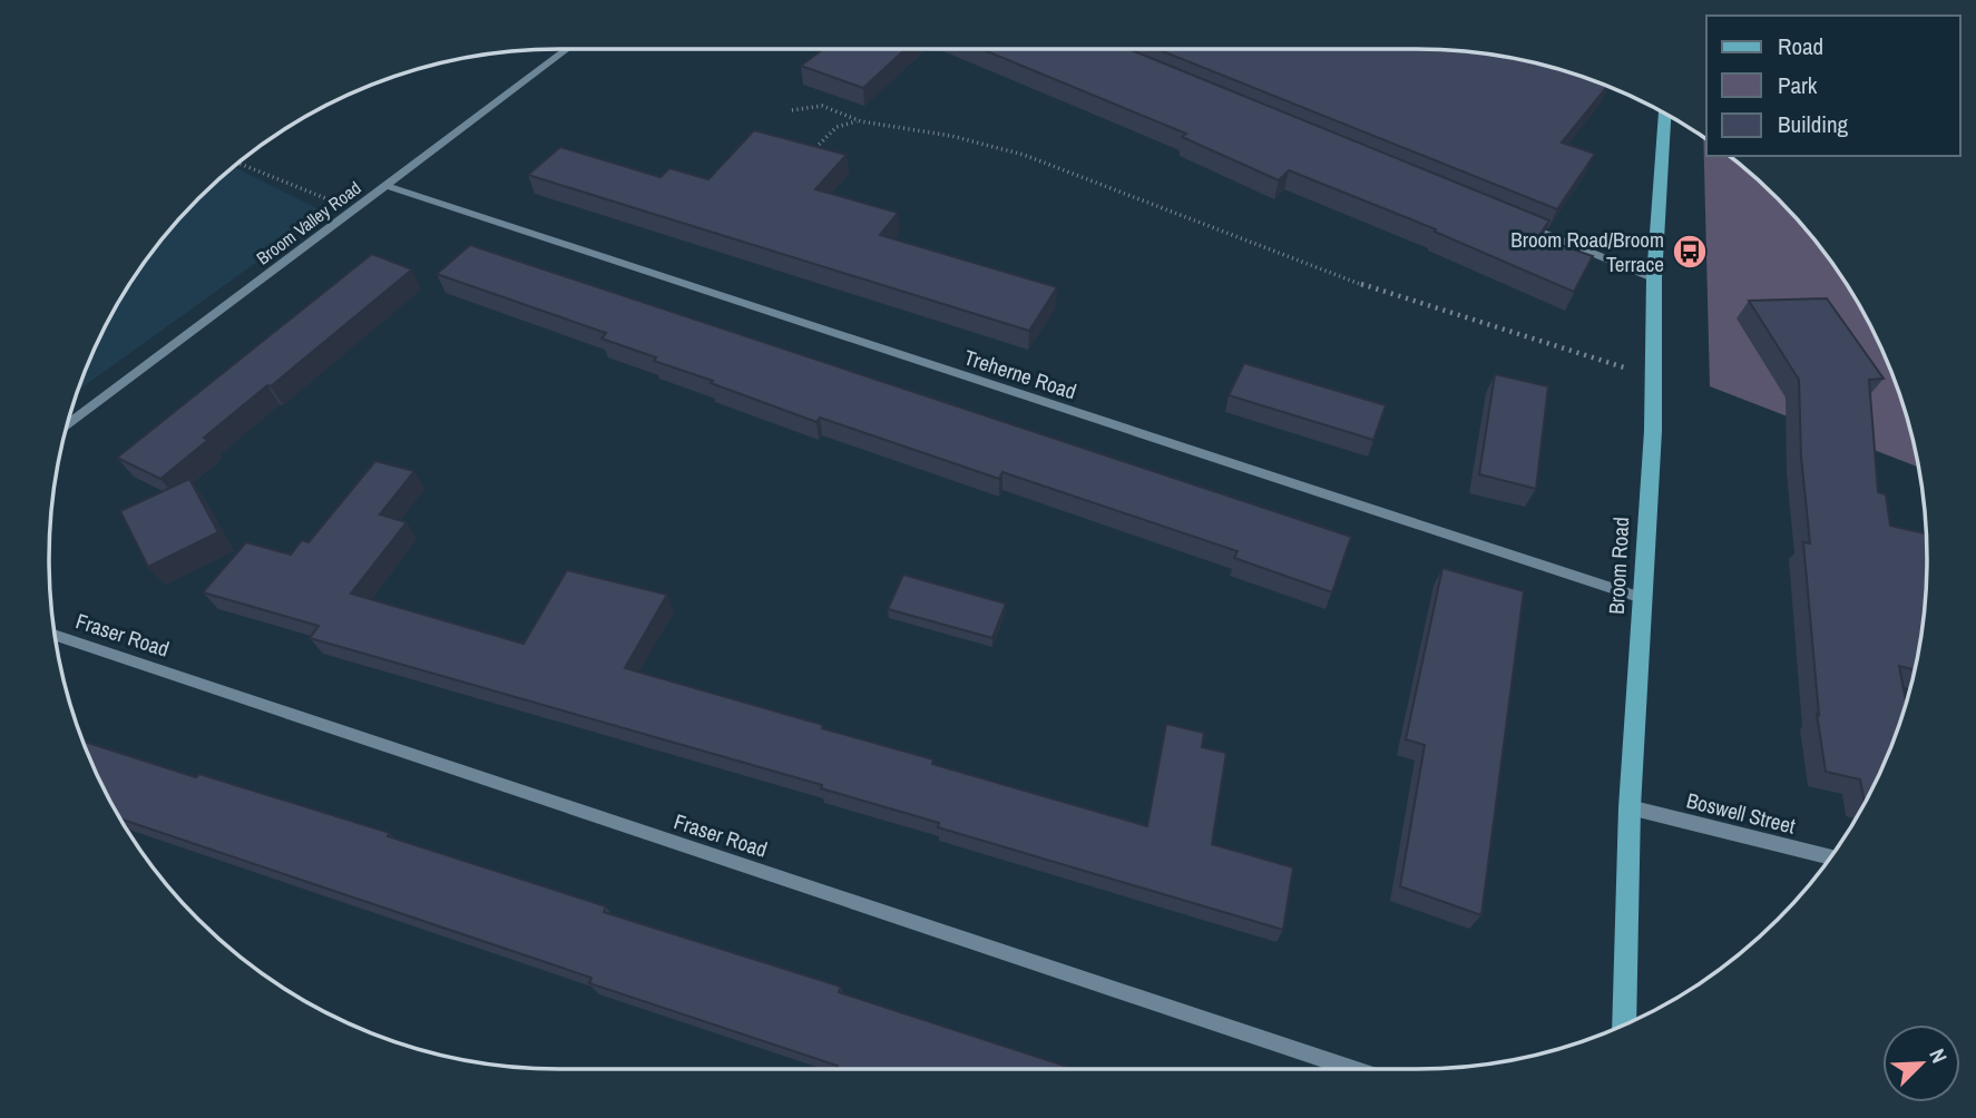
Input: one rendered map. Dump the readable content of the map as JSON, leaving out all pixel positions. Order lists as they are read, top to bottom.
{
  "streets": {
    "main road": ["Broom Road"],
    "street": [
      "Broom Valley Road",
      "Treherne Road",
      "Fraser Road",
      "Boswell Street"
    ]
  },
  "crossings": [
    ["Broom Valley Road", "Treherne Road"],
    ["Treherne Road", "Broom Road"],
    ["Broom Road", "Boswell Street"]
  ],
  "places": {
    "bus stop": ["Broom Road/Broom Terrace"]
  },
  "legend": ["Road", "Park", "Building"],
  "north": "top right"
}
